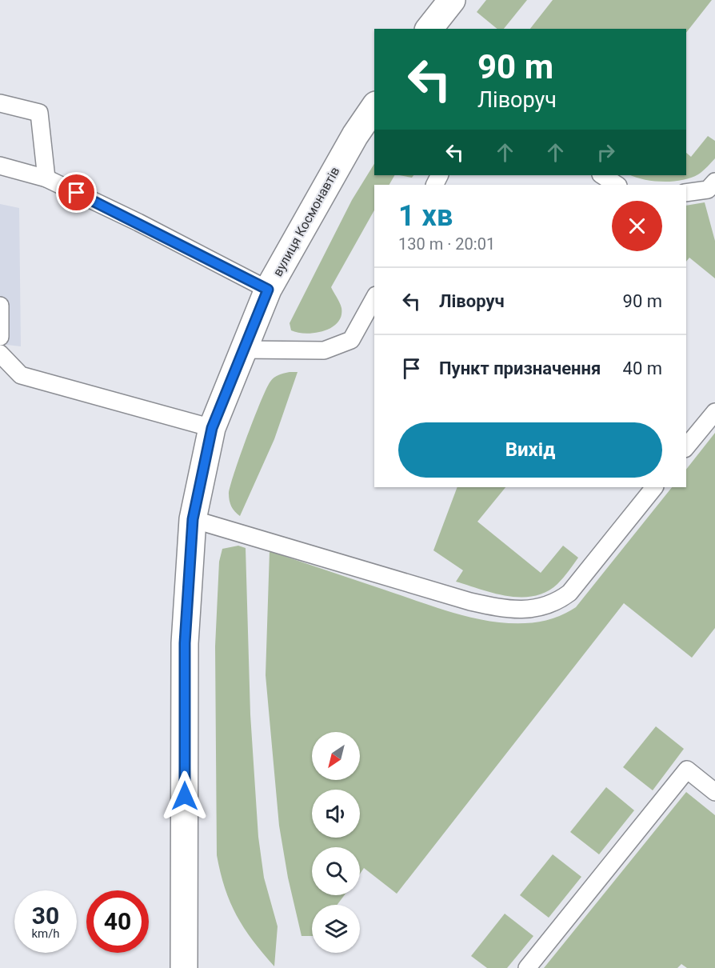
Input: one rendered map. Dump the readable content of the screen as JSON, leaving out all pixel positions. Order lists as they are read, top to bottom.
{
  "streets": {
    "street": ["вулиця Космонавтів"]
  },
  "north": "bottom left",
  "page": {
    "turn": ["90 m", "Ліворуч"],
    "heading": ["1 хв", "130 m · 20:01"],
    "list": [
      {
        "name": "Ліворуч",
        "value": "90 m"
      },
      {
        "name": "Пункт призначення",
        "value": "40 m"
      }
    ],
    "buttons": "Вихід",
    "speed": "30 km/h",
    "limit": "40"
  }
}
